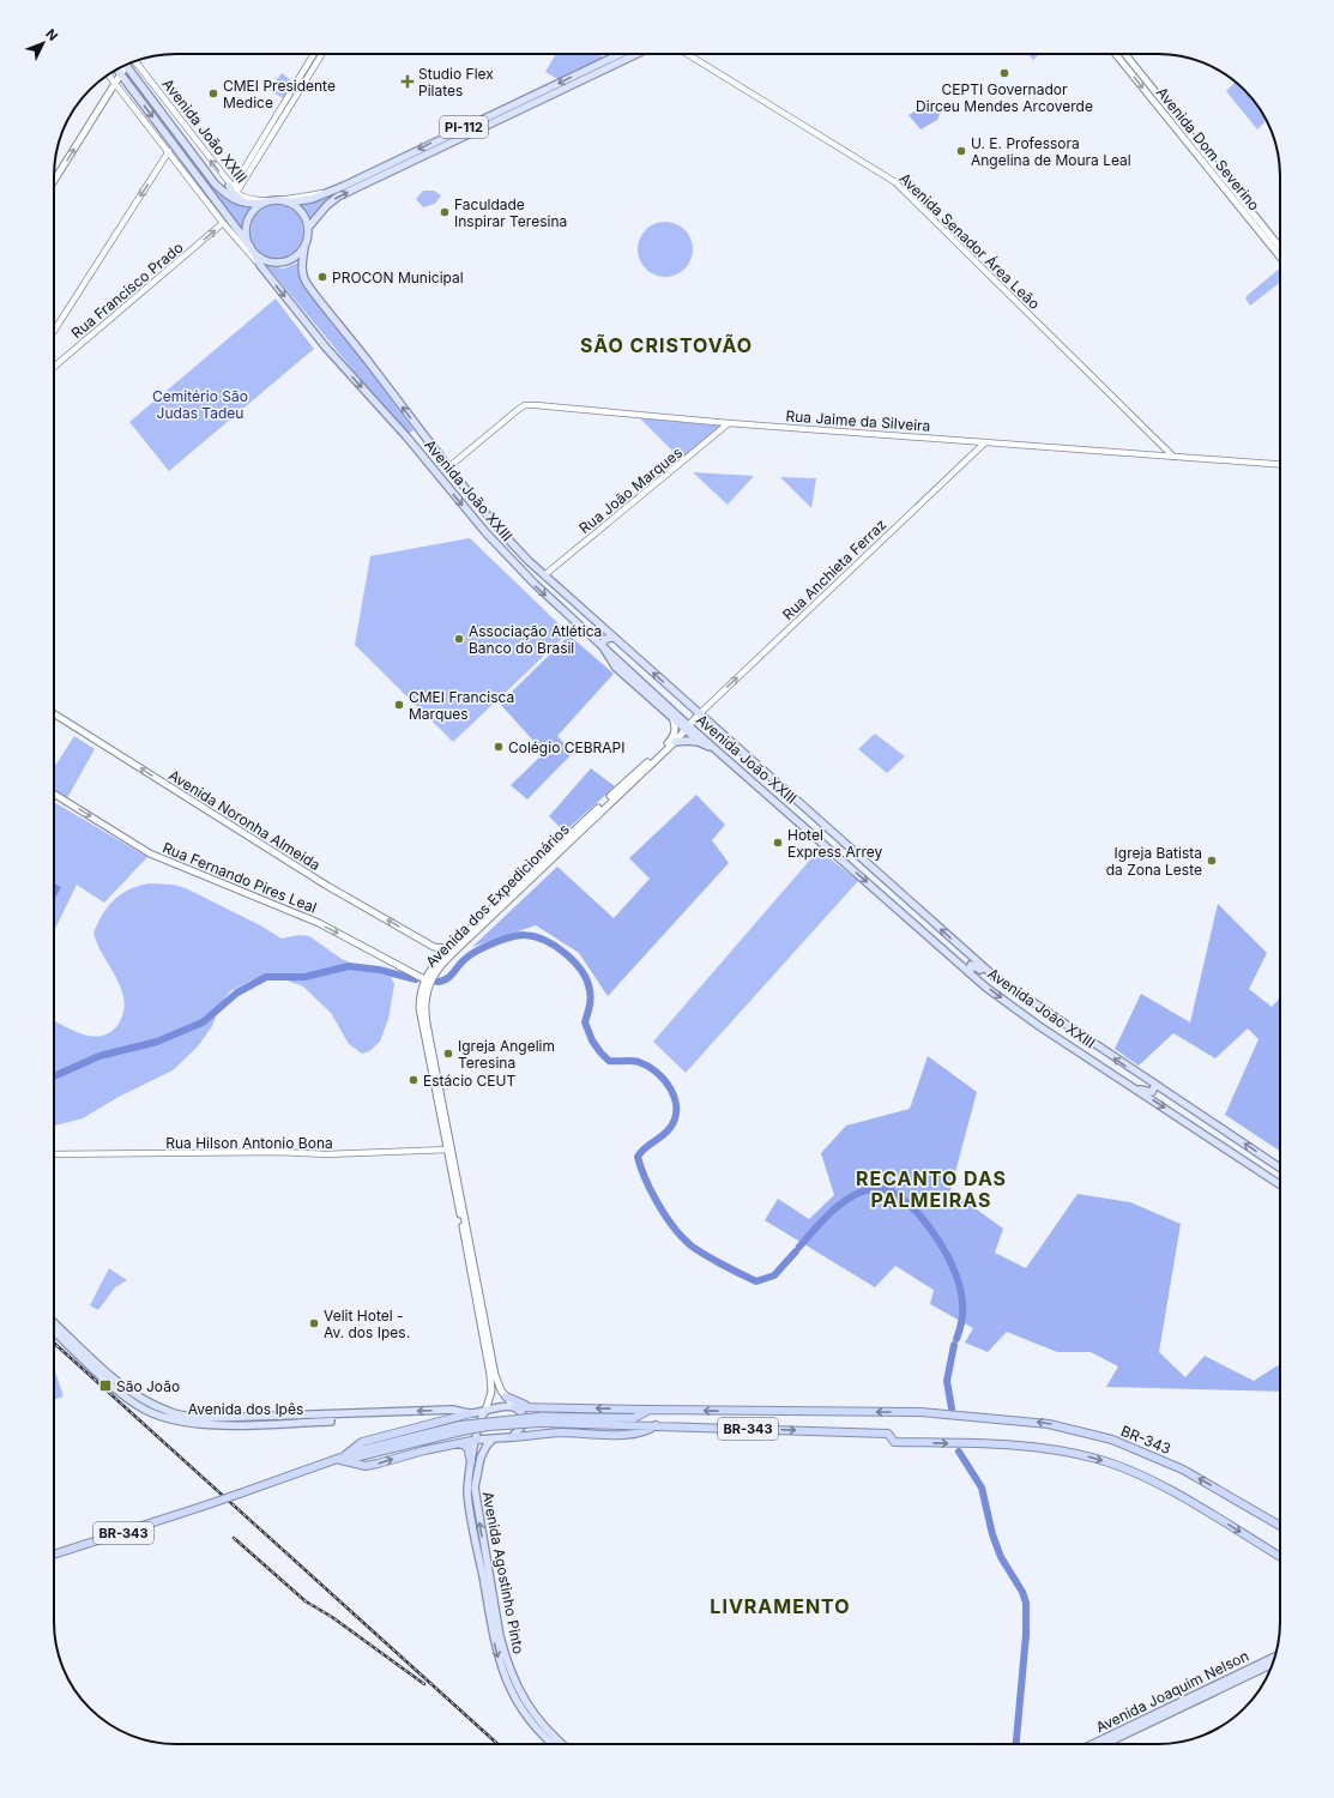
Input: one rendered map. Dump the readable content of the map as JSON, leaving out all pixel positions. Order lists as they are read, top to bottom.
{
  "streets": {
    "highway": ["BR-343"],
    "main road": [
      "PI-112",
      "Avenida João XXIII",
      "Avenida Dom Severino",
      "Avenida Noronha Almeida",
      "Rua Fernando Pires Leal",
      "Avenida dos Expedicionários",
      "Avenida dos Ipês",
      "Avenida Agostinho Pinto",
      "Avenida Joaquim Nelson"
    ],
    "street": [
      "Avenida Senador Área Leão",
      "Rua Francisco Prado",
      "Rua Jaime da Silveira",
      "Rua João Marques",
      "Rua Anchieta Ferraz",
      "Rua Hilson Antonio Bona"
    ]
  },
  "crossings": [
    ["PI-112", "Avenida João XXIII"],
    ["Avenida João XXIII", "Rua Francisco Prado"],
    ["Avenida João XXIII", "Rua Jaime da Silveira"],
    ["Avenida João XXIII", "Rua João Marques"],
    ["Avenida João XXIII", "Rua Anchieta Ferraz"],
    ["Avenida João XXIII", "Avenida dos Expedicionários"],
    ["Avenida Senador Área Leão", "Rua Jaime da Silveira"],
    ["Rua Jaime da Silveira", "Rua João Marques"],
    ["Rua Jaime da Silveira", "Rua Anchieta Ferraz"],
    ["Rua Anchieta Ferraz", "Avenida dos Expedicionários"],
    ["Rua Fernando Pires Leal", "Avenida dos Expedicionários"],
    ["Avenida dos Expedicionários", "Rua Hilson Antonio Bona"],
    ["Avenida dos Ipês", "Avenida Agostinho Pinto"]
  ],
  "one_way": ["Rua Anchieta Ferraz", "Avenida Noronha Almeida", "Rua Fernando Pires Leal"],
  "districts": ["SÃO CRISTOVÃO", "RECANTO DAS PALMEIRAS", "LIVRAMENTO"],
  "parks": ["Cemitério São Judas Tadeu"],
  "places": {
    "other": [
      "CEPTI Governador Dirceu Mendes Arcoverde",
      "CMEI Presidente Medice",
      "U. E. Professora Angelina de Moura Leal",
      "Faculdade Inspirar Teresina",
      "PROCON Municipal",
      "Associação Atlética Banco do Brasil",
      "CMEI Francisca Marques",
      "Colégio CEBRAPI",
      "Hotel Express Arrey",
      "Igreja Batista da Zona Leste",
      "Igreja Angelim Teresina",
      "Estácio CEUT",
      "Velit Hotel - Av. dos Ipes."
    ],
    "health": ["Studio Flex Pilates"],
    "transit": ["São João"]
  },
  "north": "top right"
}
